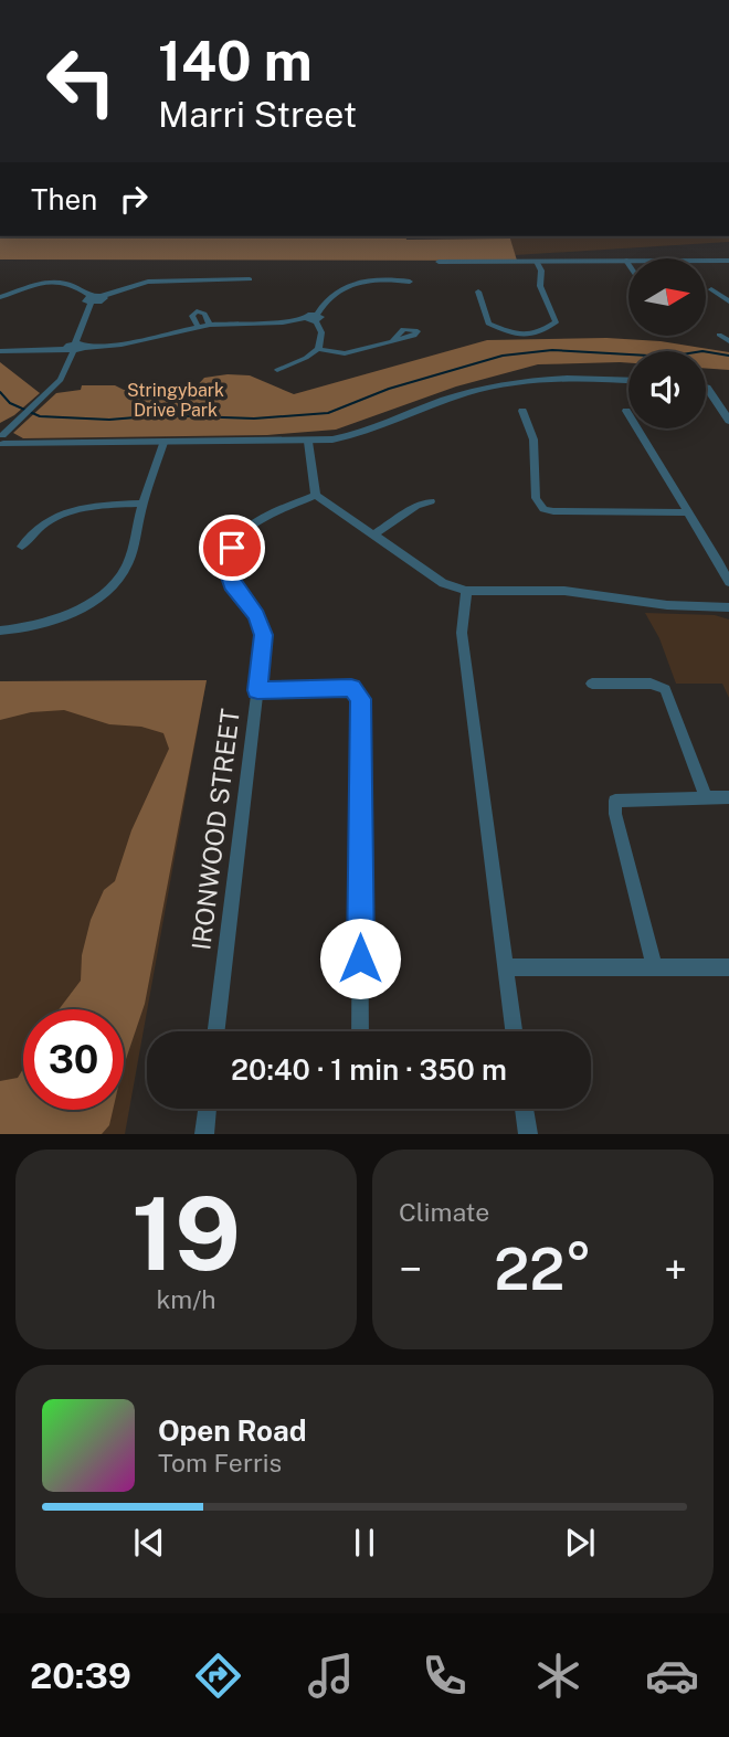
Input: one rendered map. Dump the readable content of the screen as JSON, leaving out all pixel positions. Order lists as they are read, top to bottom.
{
  "streets": {
    "street": ["IRONWOOD STREET"]
  },
  "parks": ["Stringybark Drive Park"],
  "north": "right",
  "page": {
    "turn": ["140 m", "Marri Street"],
    "then": "Then",
    "limit": "30",
    "trip": "20:40 · 1 min · 350 m",
    "tile": [
      ["19", "km/h"],
      "Climate"
    ],
    "heat": ["−", "22°", "+"],
    "song": ["Open Road", "Tom Ferris"],
    "tabs": "20:39"
  }
}
